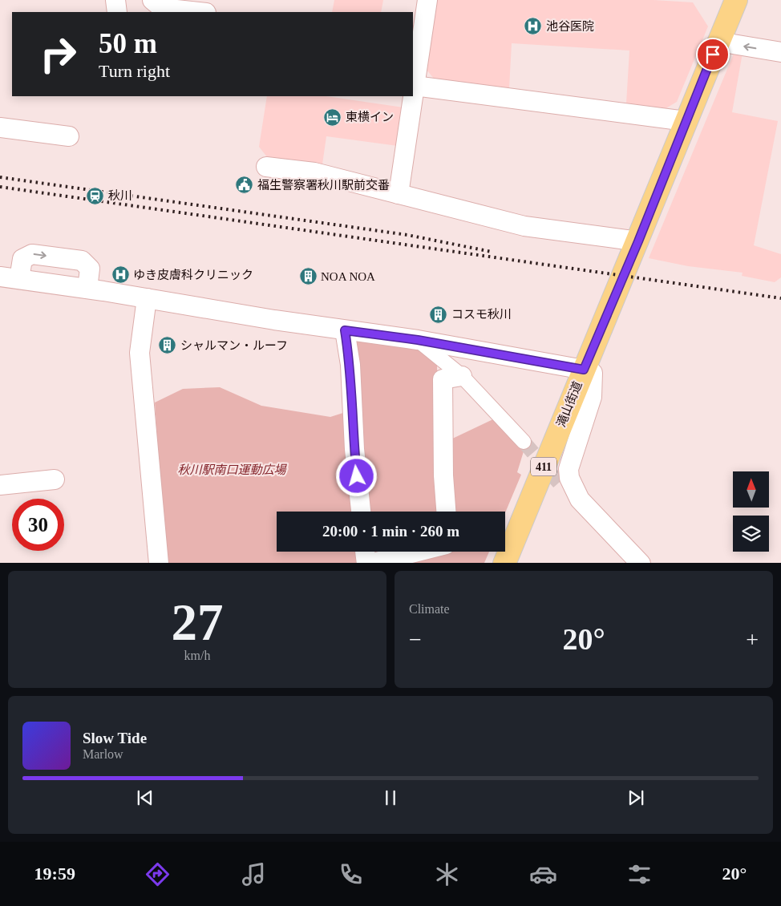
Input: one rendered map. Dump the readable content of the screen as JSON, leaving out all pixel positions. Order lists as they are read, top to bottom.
{
  "streets": {
    "highway": ["滝山街道", "411"]
  },
  "parks": ["秋川駅南口運動広場"],
  "places": {
    "hospital": ["池谷医院", "ゆき皮膚科クリニック"],
    "hotel": ["東横イン"],
    "public building": ["福生警察署秋川駅前交番"],
    "station": ["秋川"],
    "building": ["NOA NOA", "コスモ秋川", "シャルマン・ルーフ"]
  },
  "north": "top",
  "page": {
    "turn": ["50 m", "Turn right"],
    "limit": "30",
    "trip": "20:00 · 1 min · 260 m",
    "tile": [
      ["27", "km/h"],
      "Climate"
    ],
    "heat": ["−", "20°", "+"],
    "song": ["Slow Tide", "Marlow"],
    "tabs": ["19:59", "20°"]
  }
}
